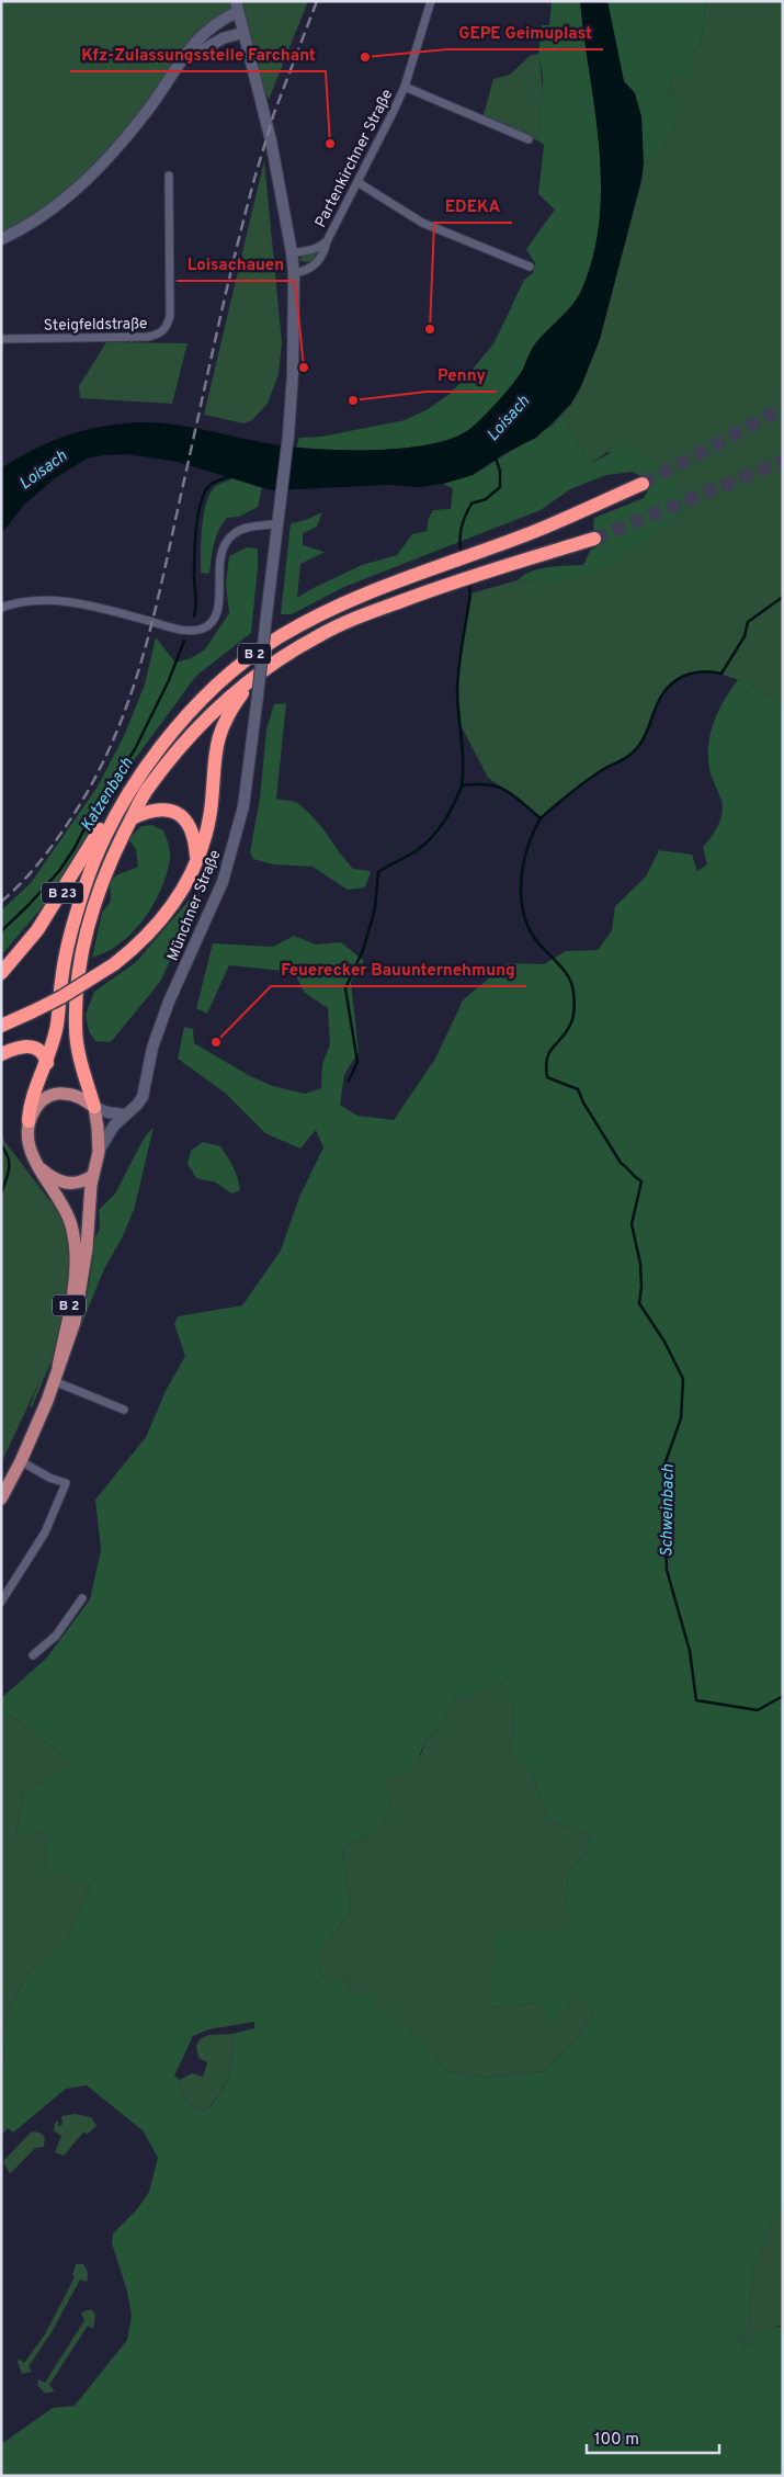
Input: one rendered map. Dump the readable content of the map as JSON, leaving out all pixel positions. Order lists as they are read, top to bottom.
{
  "streets": {
    "highway": ["B 2", "B 23"],
    "street": ["Partenkirchner Straße", "Steigfeldstraße", "Münchner Straße"]
  },
  "crossings": [
    ["Partenkirchner Straße", "Münchner Straße"],
    ["B 2", "B 23"],
    ["B 2", "Münchner Straße"]
  ],
  "water": ["Loisach", "Katzenbach", "Schweinbach"],
  "places": [
    "GEPE Geimuplast",
    "Kfz-Zulassungsstelle Farchant",
    "EDEKA",
    "Loisachauen",
    "Penny",
    "Feuerecker Bauunternehmung"
  ],
  "scale_bar": "100 m"
}
